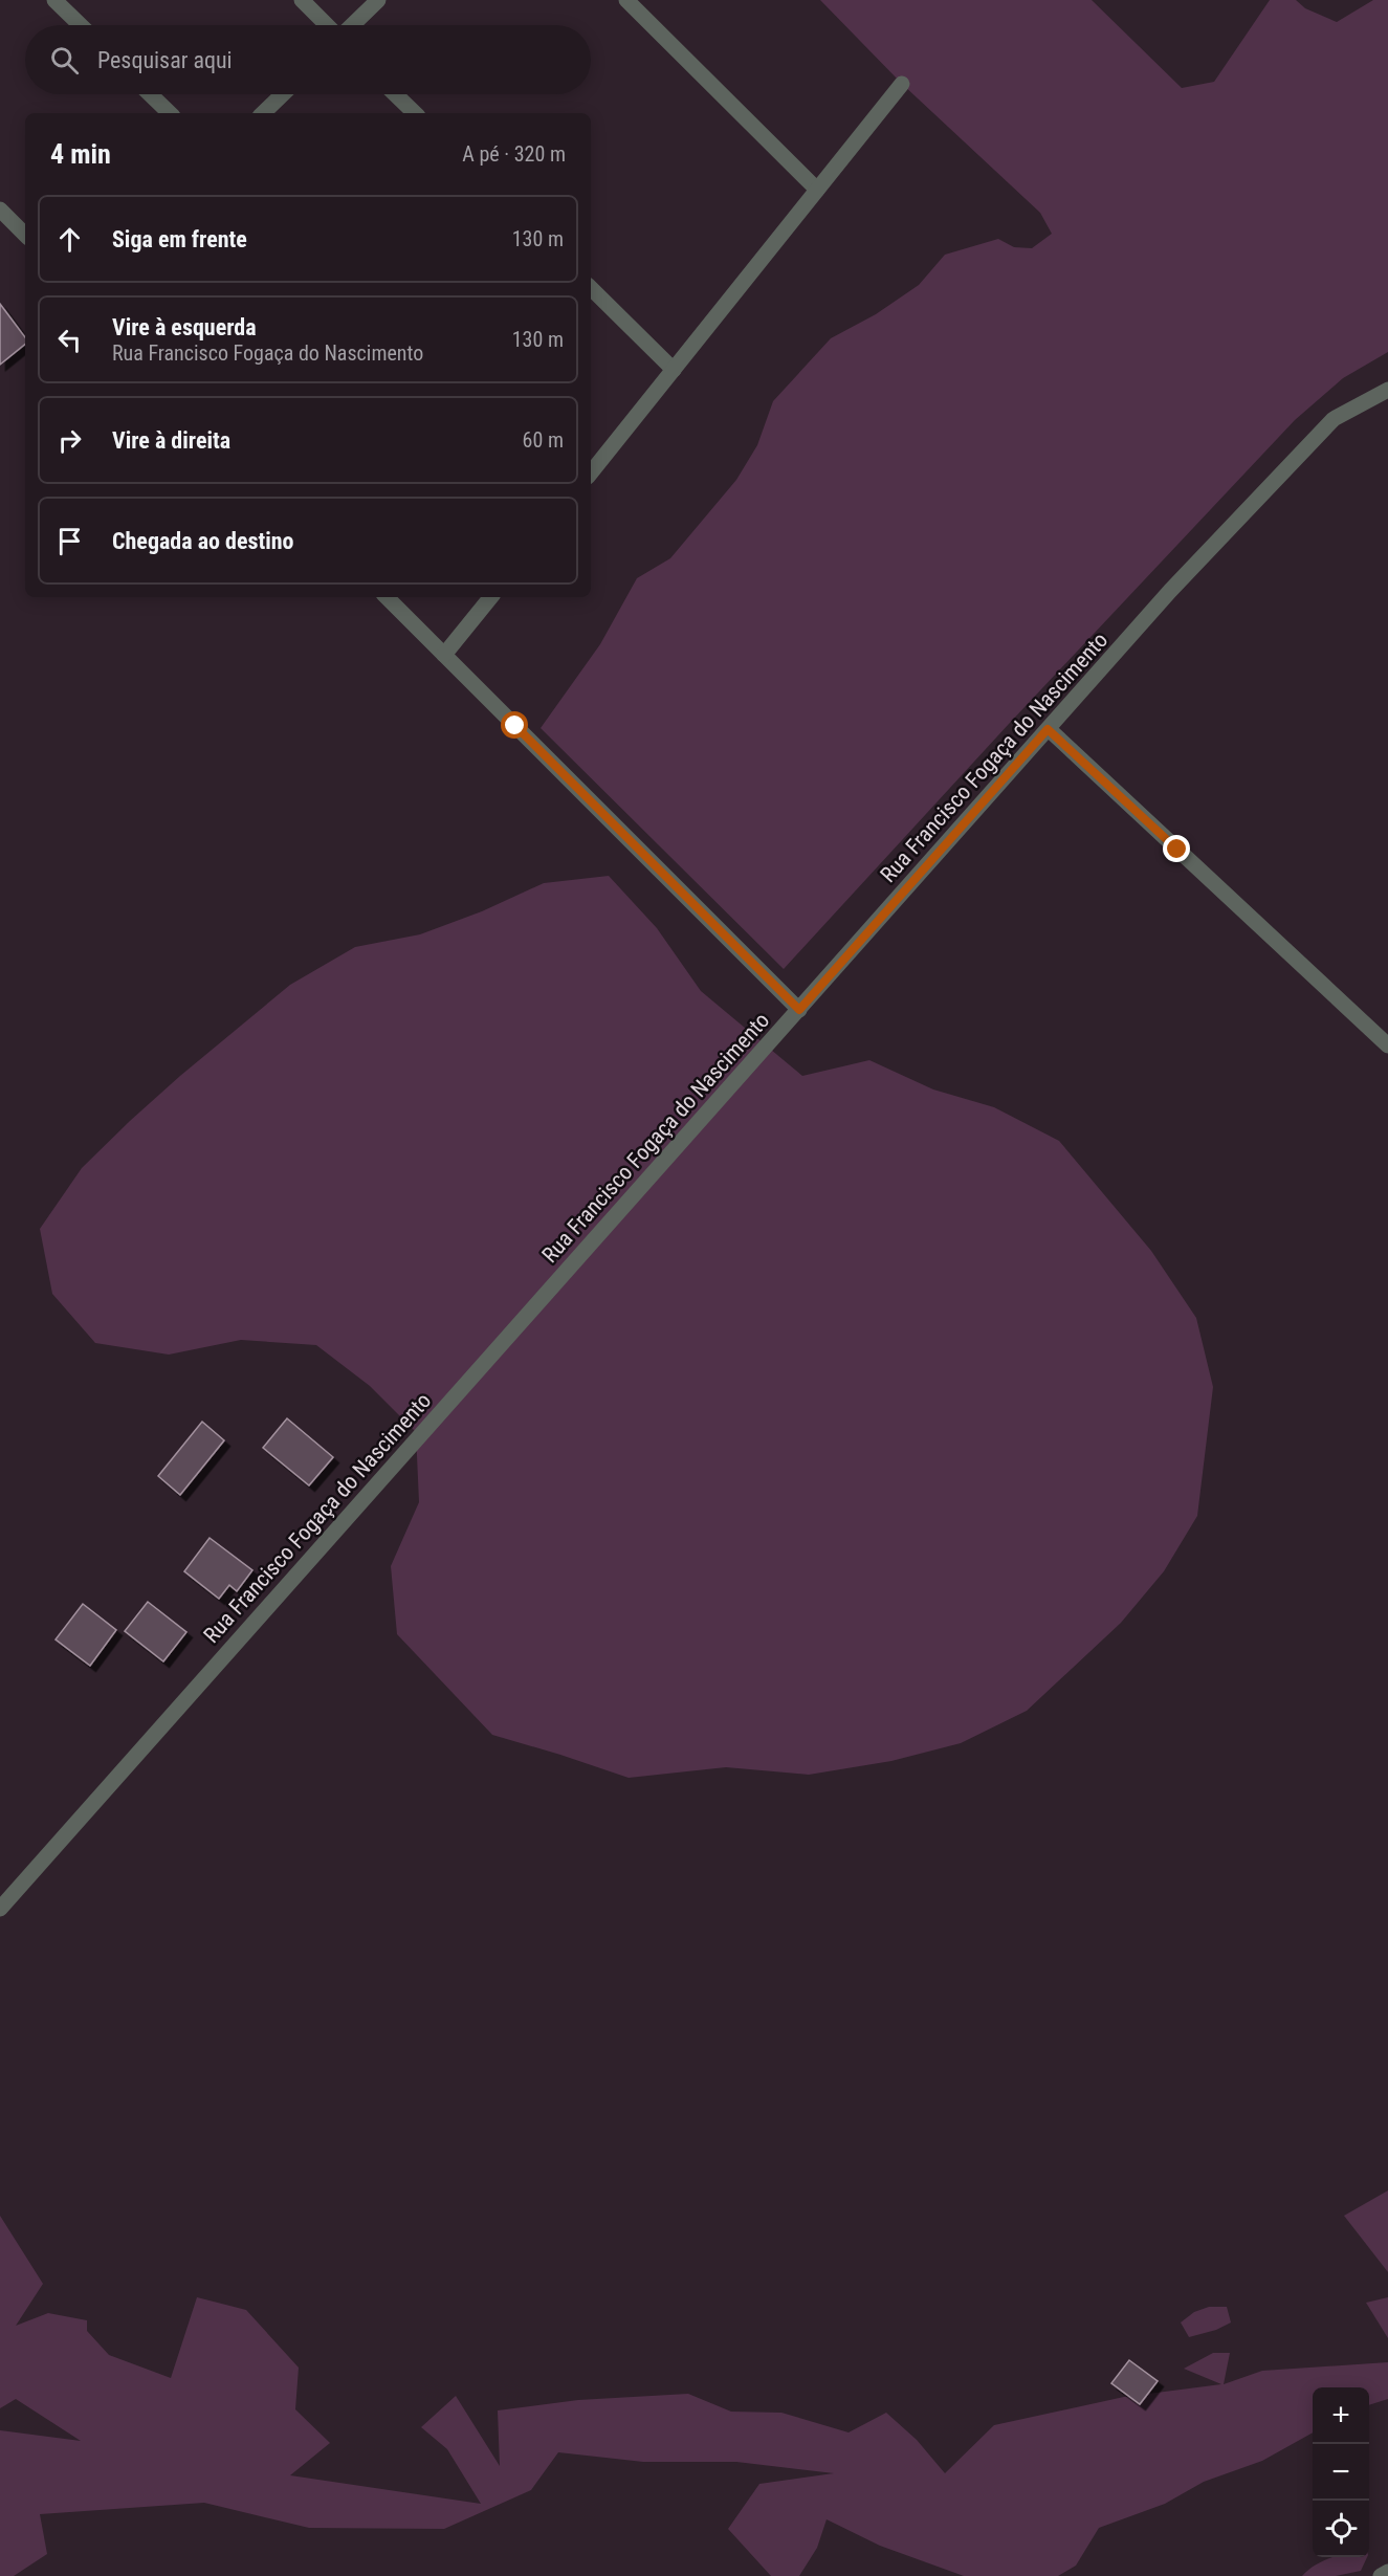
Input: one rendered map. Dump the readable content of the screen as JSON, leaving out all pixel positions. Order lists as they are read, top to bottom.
{
  "streets": {
    "street": ["Rua Francisco Fogaça do Nascimento"]
  },
  "page": {
    "search": "Pesquisar aqui",
    "heading": ["4 min", "A pé · 320 m"],
    "list": [
      ["Siga em frente", "130 m"],
      ["Vire à esquerda", "Rua Francisco Fogaça do Nascimento", "130 m"],
      ["Vire à direita", "60 m"],
      "Chegada ao destino"
    ],
    "map_buttons": ["+", "−"]
  }
}
